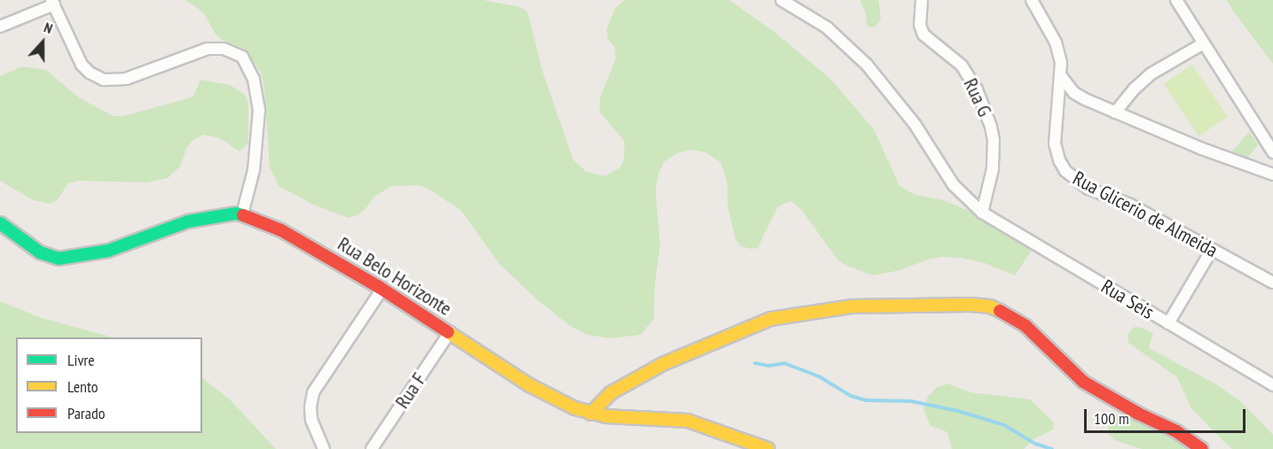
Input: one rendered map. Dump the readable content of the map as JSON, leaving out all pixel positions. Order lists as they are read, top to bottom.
{
  "streets": {
    "street": [
      "Rua G",
      "Rua Glicerio de Almeida",
      "Rua Belo Horizonte",
      "Rua Seis",
      "Rua F"
    ]
  },
  "crossings": [
    ["Rua G", "Rua Seis"],
    ["Rua Belo Horizonte", "Rua F"]
  ],
  "legend": ["Livre", "Lento", "Parado"],
  "scale_bar": "100 m",
  "north": "top"
}
